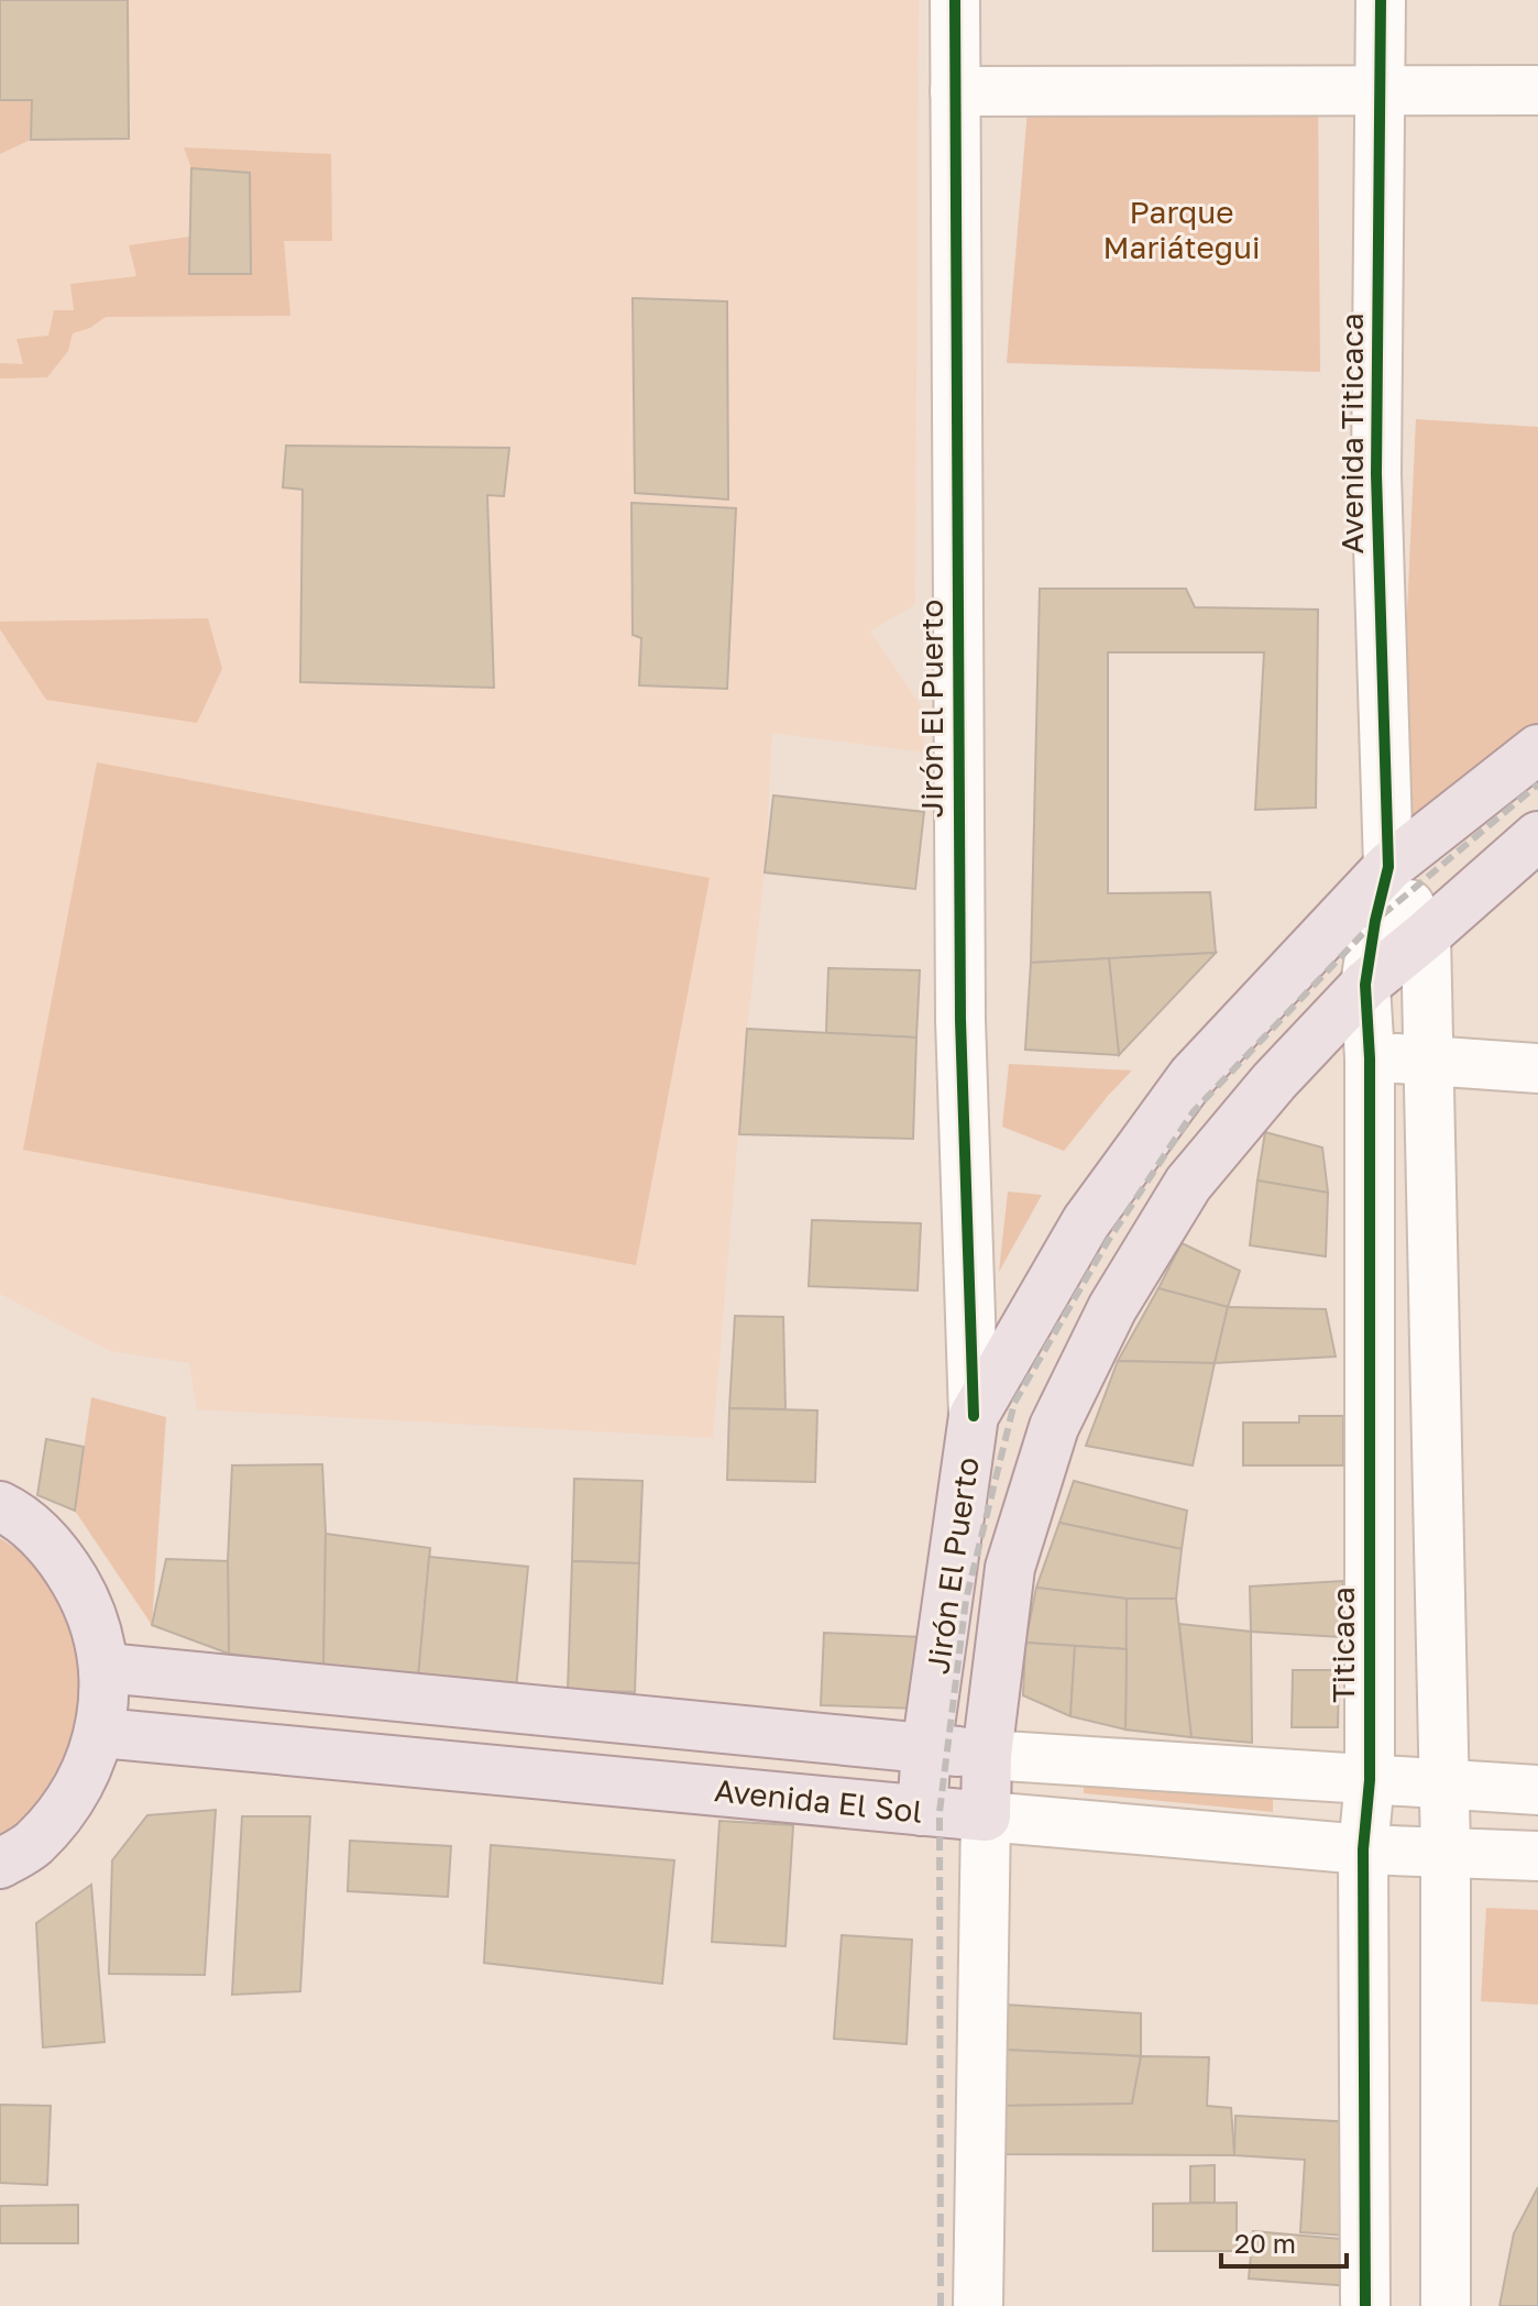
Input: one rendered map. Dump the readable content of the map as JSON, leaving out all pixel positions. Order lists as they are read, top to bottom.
{
  "streets": {
    "main road": ["Jirón El Puerto", "Avenida El Sol"],
    "street": ["Avenida Titicaca", "Titicaca"]
  },
  "crossings": [
    ["Avenida Titicaca", "Titicaca"],
    ["Jirón El Puerto", "Avenida El Sol"],
    ["Titicaca", "Avenida El Sol"]
  ],
  "parks": ["Parque Mariátegui"],
  "scale_bar": "20 m"
}
